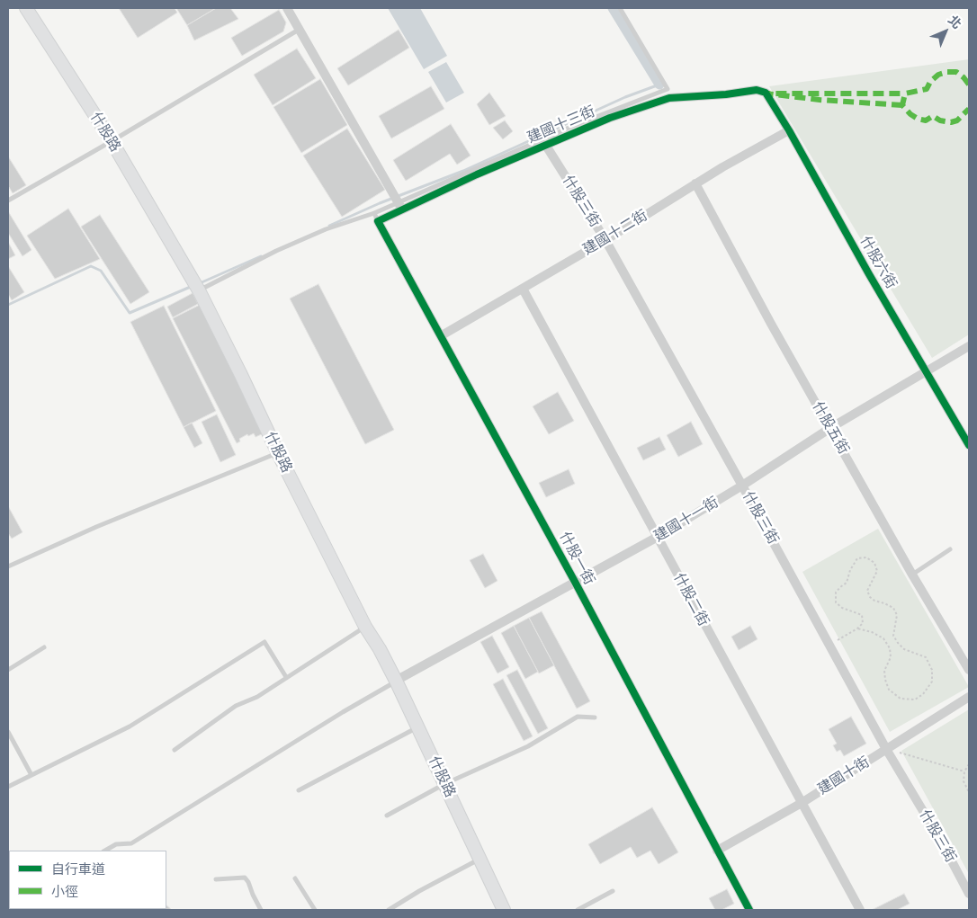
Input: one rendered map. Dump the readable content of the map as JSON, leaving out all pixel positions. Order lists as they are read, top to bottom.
{
  "streets": {
    "street": [
      "建國十三街",
      "什股路",
      "什股三街",
      "建國十二街",
      "什股六街",
      "什股五街",
      "建國十一街",
      "什股一街",
      "什股二街",
      "建國十街"
    ]
  },
  "crossings": [
    ["建國十三街", "什股三街"],
    ["建國十三街", "什股六街"],
    ["建國十三街", "什股一街"],
    ["什股路", "建國十一街"],
    ["什股三街", "建國十二街"],
    ["什股三街", "建國十一街"],
    ["什股三街", "建國十街"],
    ["建國十二街", "什股六街"],
    ["建國十二街", "什股五街"],
    ["建國十二街", "什股一街"],
    ["建國十二街", "什股二街"],
    ["什股六街", "建國十一街"],
    ["什股五街", "建國十一街"],
    ["建國十一街", "什股一街"],
    ["建國十一街", "什股二街"],
    ["什股一街", "建國十街"],
    ["什股二街", "建國十街"]
  ],
  "legend": ["自行車道", "小徑"],
  "north": "top right"
}
